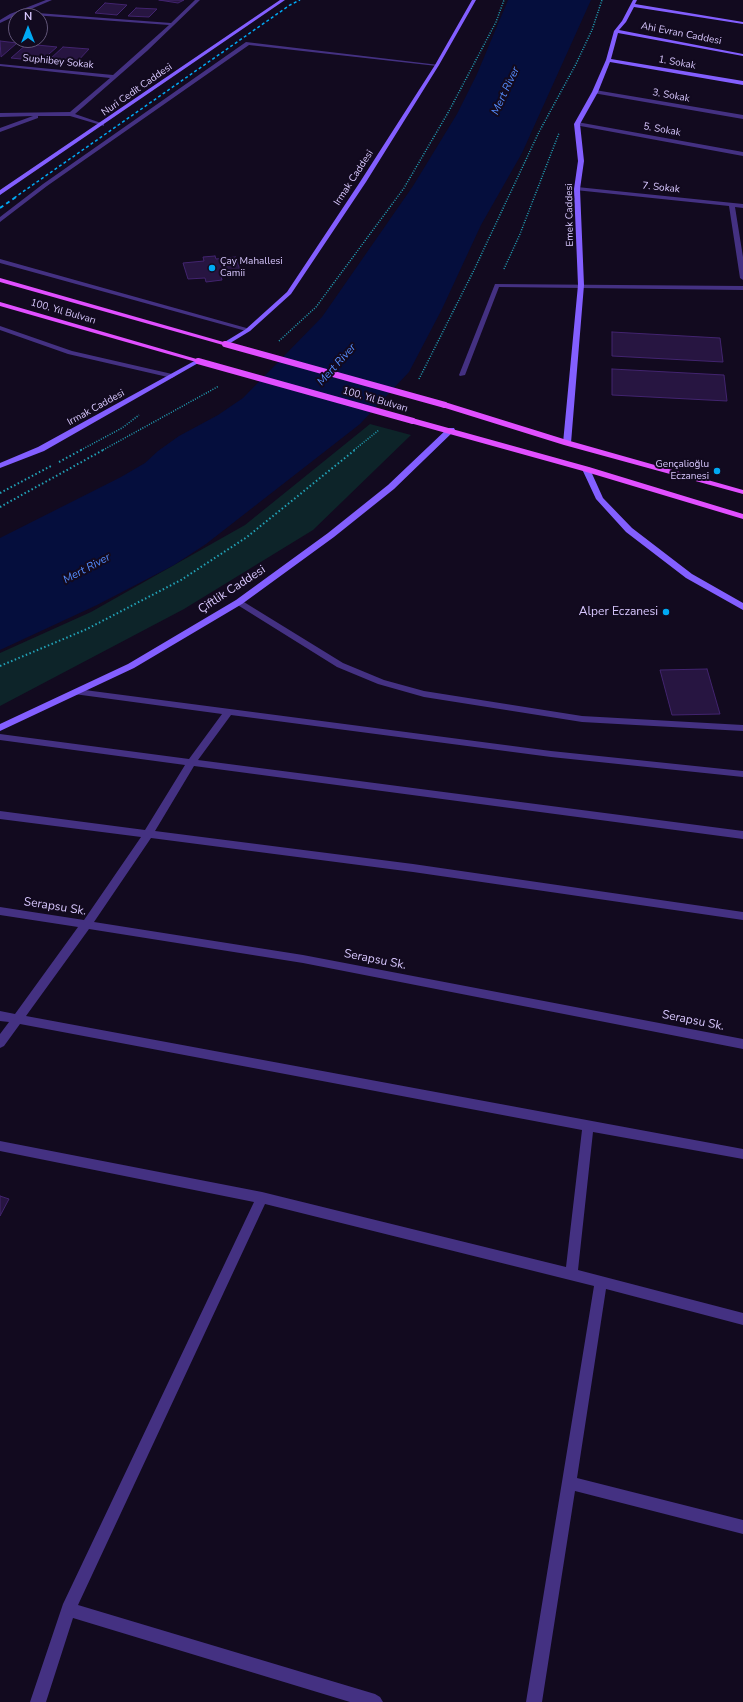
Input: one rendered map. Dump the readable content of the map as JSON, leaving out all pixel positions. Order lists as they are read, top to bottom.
{
  "streets": {
    "main road": [
      "Ahi Evran Caddesi",
      "1. Sokak",
      "Nuri Cedit Caddesi",
      "Irmak Caddesi",
      "Emek Caddesi",
      "100. Yıl Bulvarı",
      "Çiftlik Caddesi"
    ],
    "street": [
      "Suphibey Sokak",
      "3. Sokak",
      "5. Sokak",
      "7. Sokak",
      "Serapsu Sk."
    ]
  },
  "crossings": [
    ["5. Sokak", "Emek Caddesi"],
    ["Irmak Caddesi", "100. Yıl Bulvarı"],
    ["7. Sokak", "Emek Caddesi"],
    ["Emek Caddesi", "100. Yıl Bulvarı"],
    ["100. Yıl Bulvarı", "Çiftlik Caddesi"]
  ],
  "water": ["Mert River"],
  "places": ["Çay Mahallesi Camii", "Gençalioğlu Eczanesi", "Alper Eczanesi"],
  "north": "top"
}
